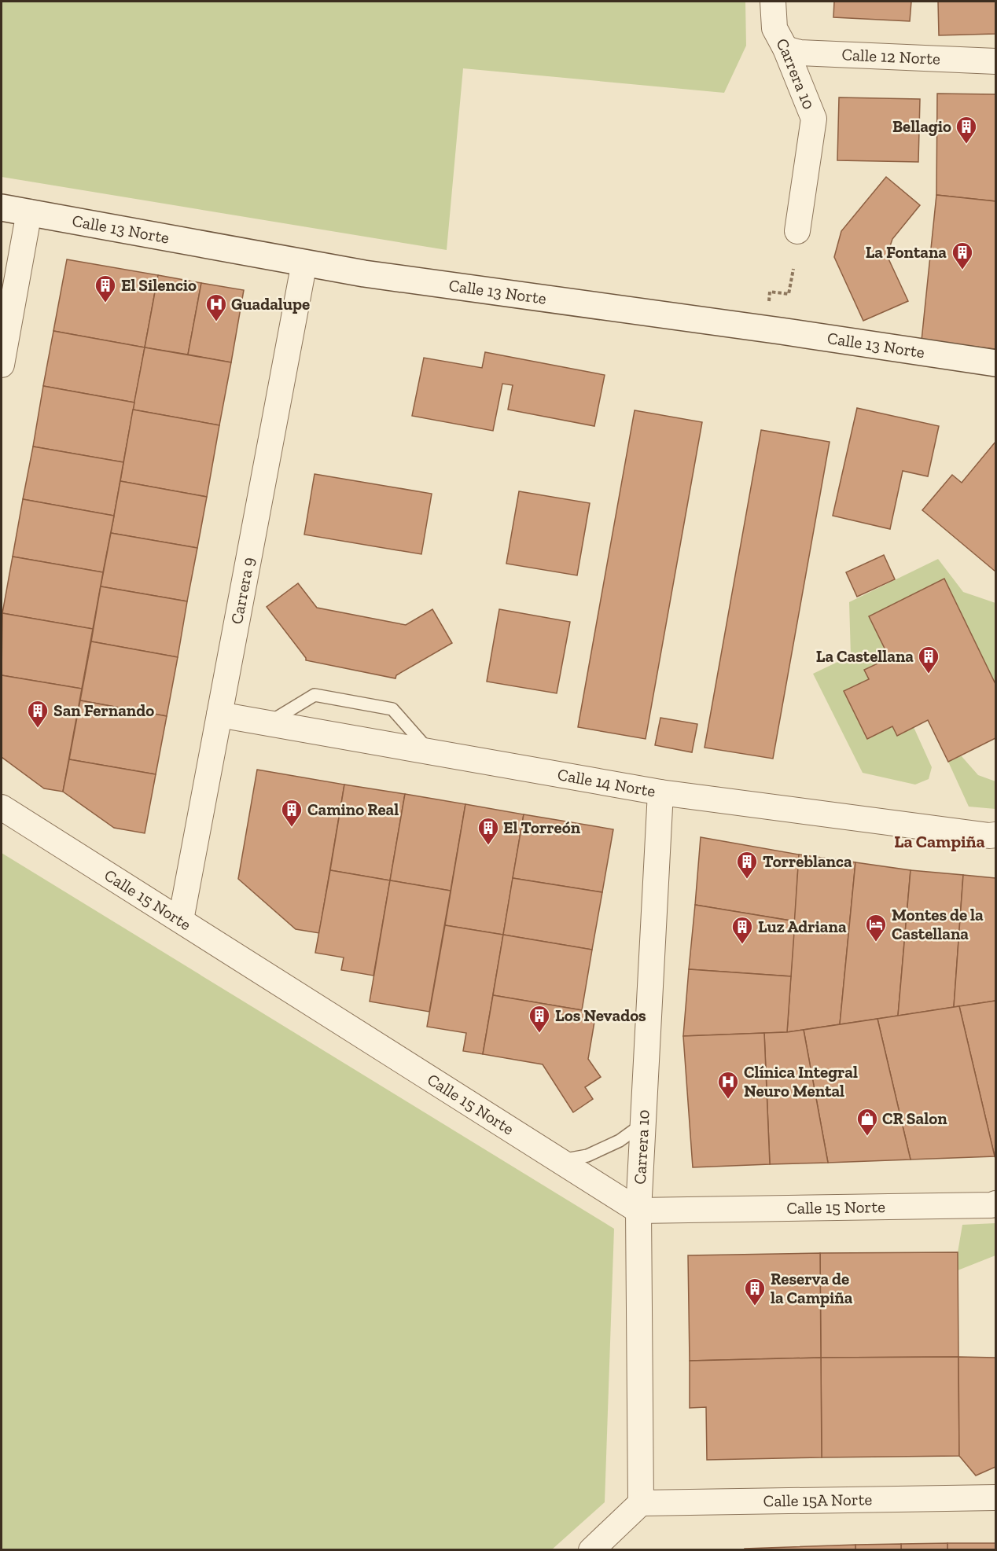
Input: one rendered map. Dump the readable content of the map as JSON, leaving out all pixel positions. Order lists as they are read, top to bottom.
{
  "streets": {
    "street": [
      "Calle 12 Norte",
      "Carrera 10",
      "Calle 13 Norte",
      "Carrera 9",
      "Calle 14 Norte",
      "Calle 15 Norte",
      "Calle 15A Norte"
    ]
  },
  "crossings": [
    ["Calle 12 Norte", "Carrera 10"],
    ["Carrera 10", "Calle 14 Norte"],
    ["Carrera 10", "Calle 15 Norte"],
    ["Carrera 10", "Calle 15A Norte"],
    ["Calle 13 Norte", "Carrera 9"],
    ["Carrera 9", "Calle 14 Norte"],
    ["Carrera 9", "Calle 15 Norte"]
  ],
  "districts": ["La Campiña"],
  "places": {
    "building": [
      "Bellagio",
      "La Fontana",
      "El Silencio",
      "La Castellana",
      "San Fernando",
      "Camino Real",
      "El Torreón",
      "Torreblanca",
      "Luz Adriana",
      "Los Nevados",
      "Reserva de la Campiña"
    ],
    "hospital": ["Guadalupe", "Clínica Integral Neuro Mental"],
    "hotel": ["Montes de la Castellana"],
    "shop": ["CR Salon"]
  }
}
